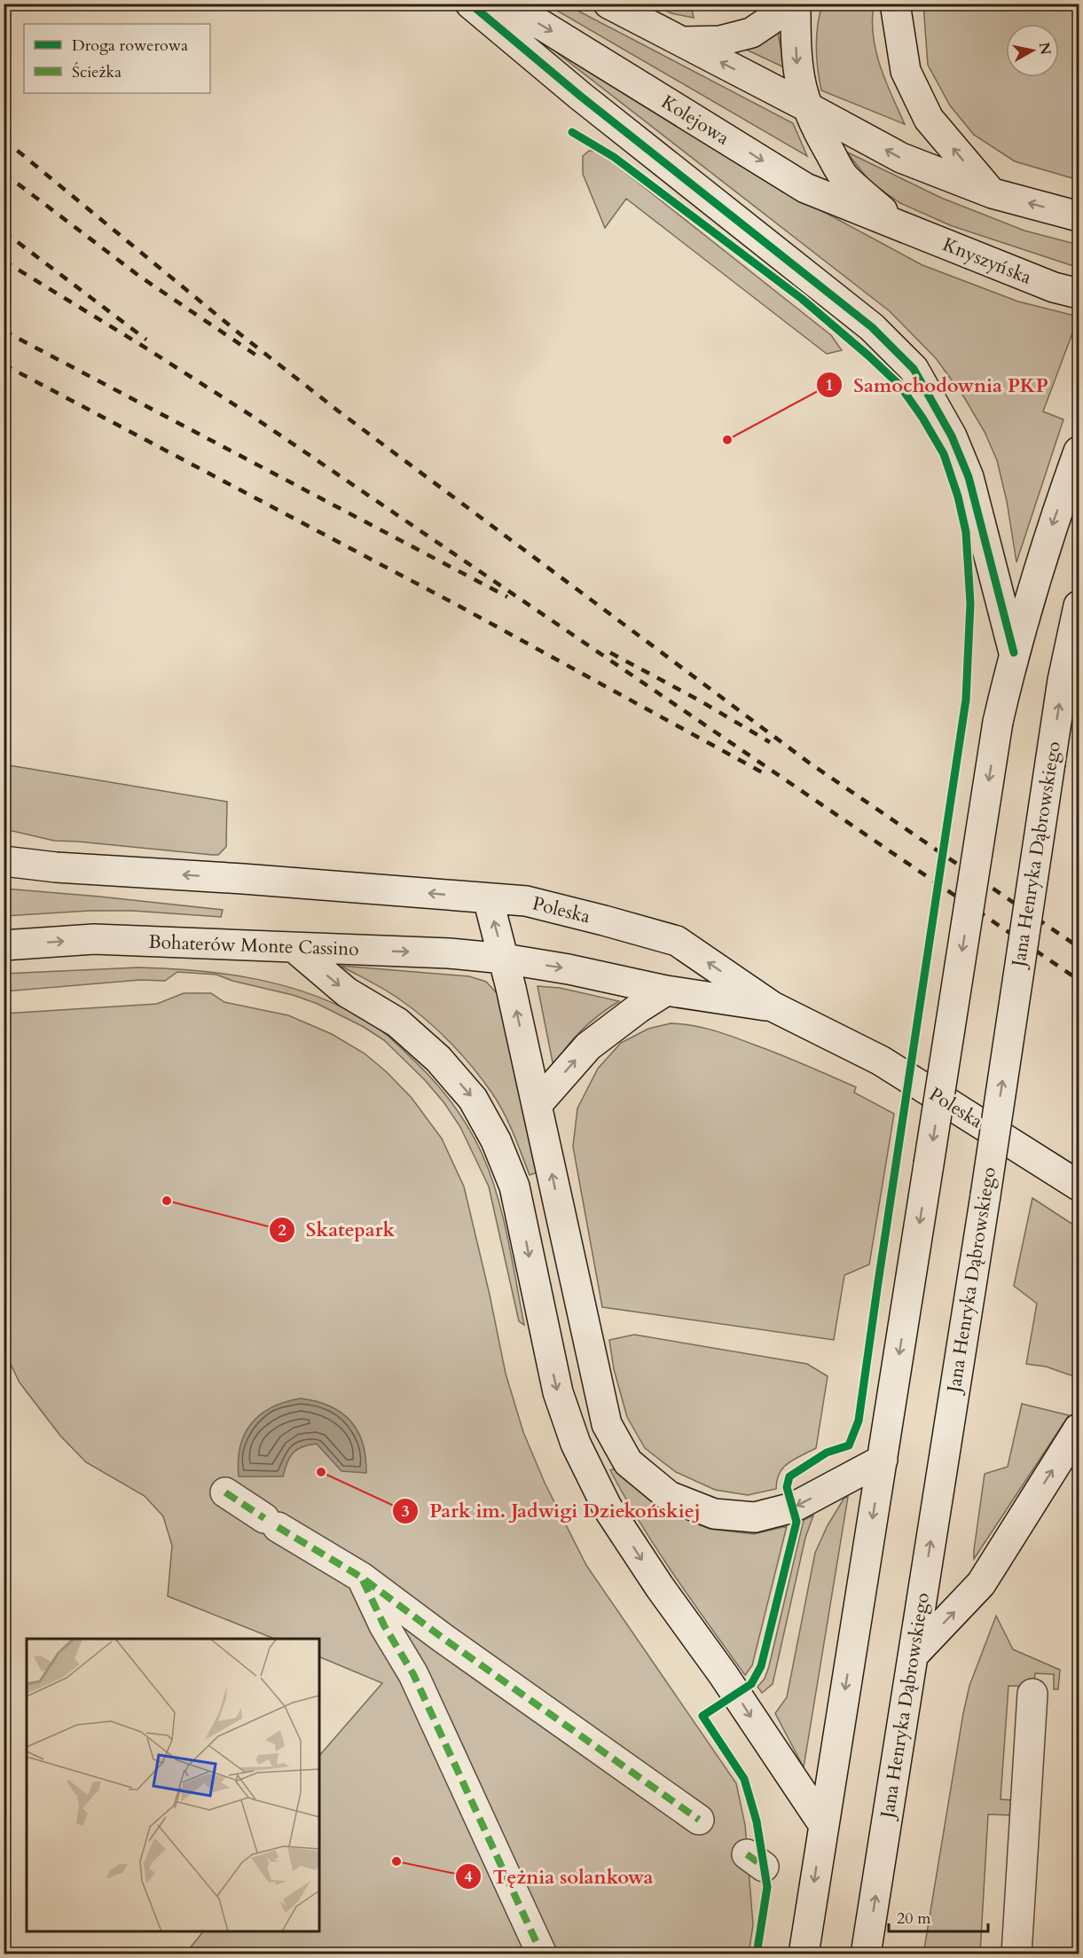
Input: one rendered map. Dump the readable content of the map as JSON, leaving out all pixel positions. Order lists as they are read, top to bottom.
{
  "streets": {
    "main road": [
      "Kolejowa",
      "Knyszyńska",
      "Jana Henryka Dąbrowskiego",
      "Poleska",
      "Bohaterów Monte Cassino"
    ]
  },
  "crossings": [
    ["Kolejowa", "Knyszyńska"],
    ["Poleska", "Bohaterów Monte Cassino"]
  ],
  "places": [
    "Samochodownia PKP",
    "Skatepark",
    "Park im. Jadwigi Dziekońskiej",
    "Tężnia solankowa"
  ],
  "legend": ["Droga rowerowa", "Ścieżka"],
  "scale_bar": "20 m",
  "north": "right"
}
